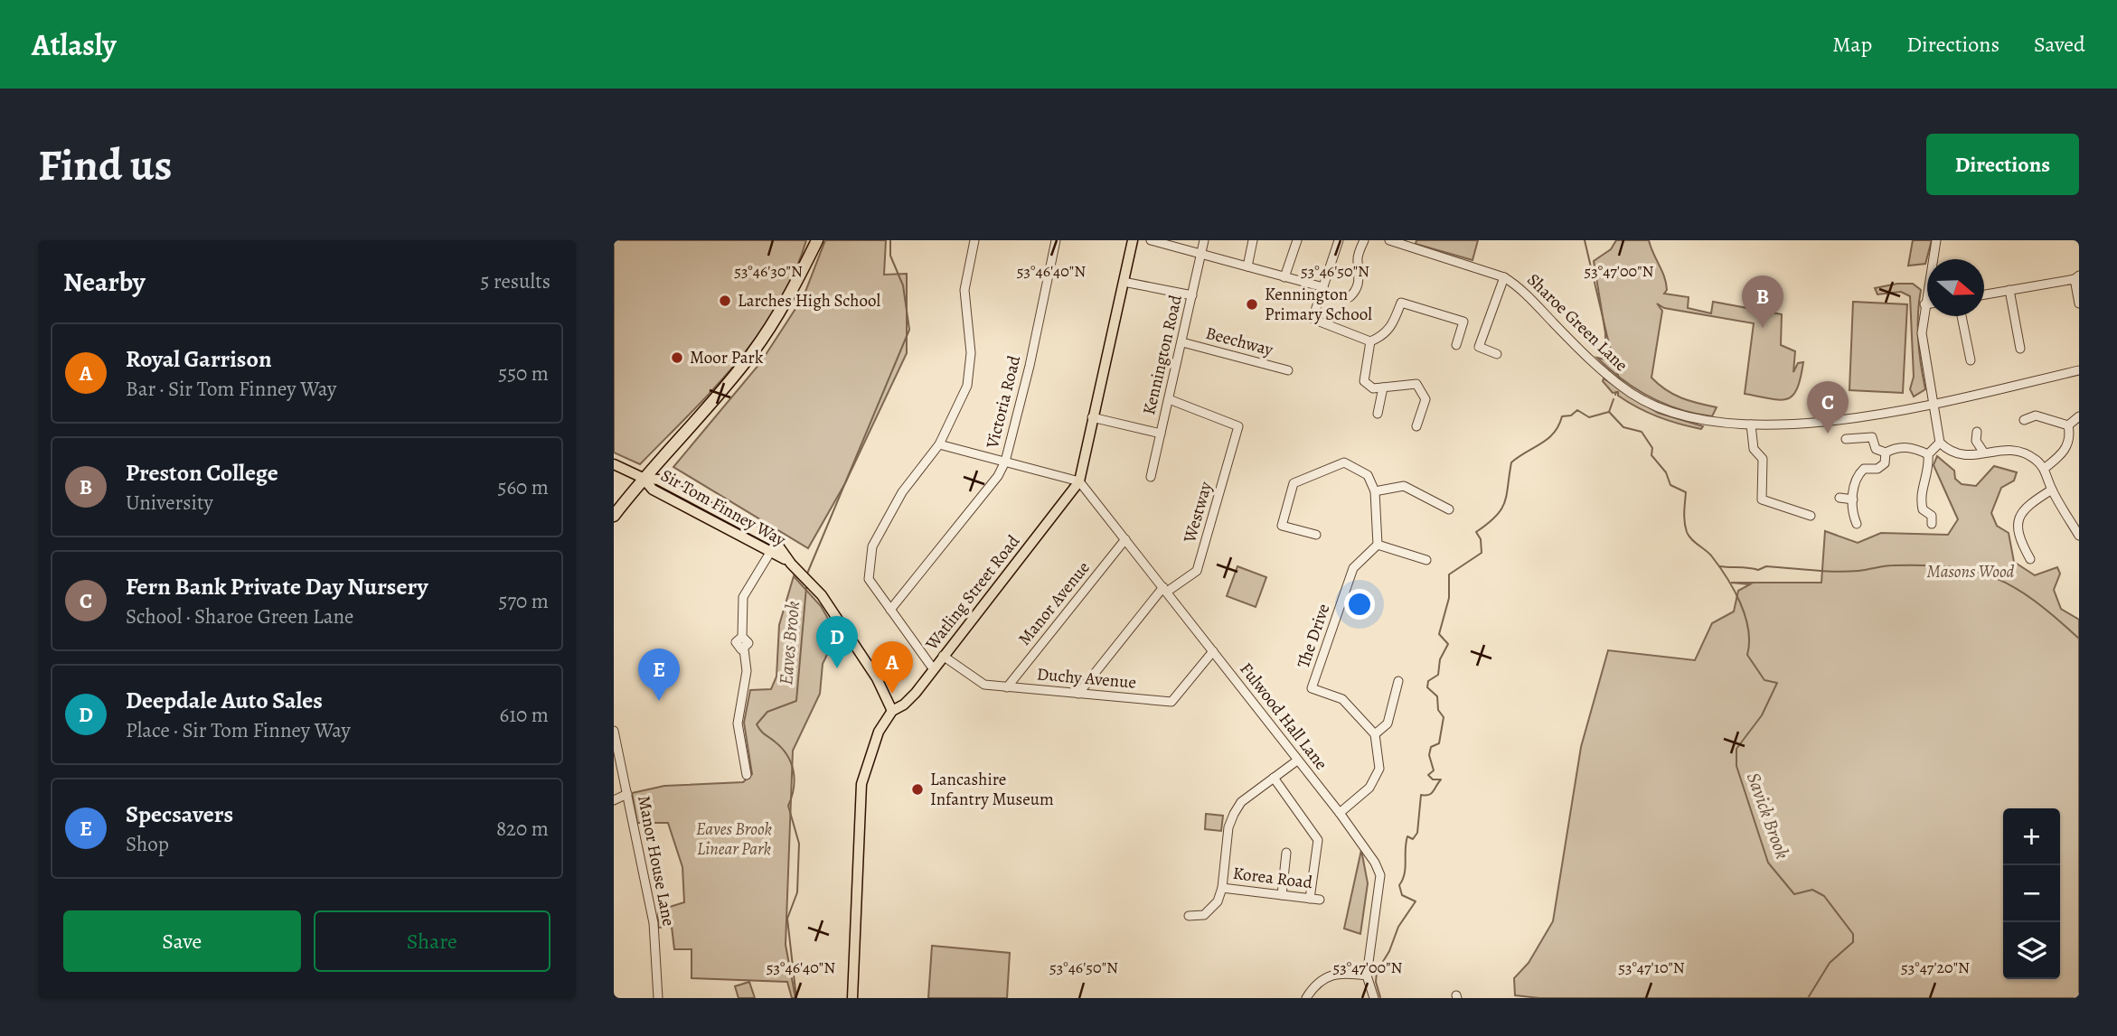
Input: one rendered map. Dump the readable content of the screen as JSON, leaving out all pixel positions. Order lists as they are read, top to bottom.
{
  "streets": {
    "main road": ["Sir Tom Finney Way", "Watling Street Road"],
    "street": [
      "Sharoe Green Lane",
      "Beechway",
      "Kennington Road",
      "Victoria Road",
      "Westway",
      "Manor Avenue",
      "The Drive",
      "Duchy Avenue",
      "Fulwood Hall Lane",
      "Manor House Lane",
      "Korea Road"
    ]
  },
  "crossings": [
    ["Beechway", "Kennington Road"],
    ["Kennington Road", "Westway"],
    ["Sir Tom Finney Way", "Watling Street Road"],
    ["Westway", "Duchy Avenue"],
    ["Westway", "Fulwood Hall Lane"],
    ["Watling Street Road", "Duchy Avenue"],
    ["Watling Street Road", "Fulwood Hall Lane"],
    ["Manor Avenue", "Duchy Avenue"],
    ["Manor Avenue", "Fulwood Hall Lane"],
    ["Duchy Avenue", "Fulwood Hall Lane"]
  ],
  "water": ["Eaves Brook", "Savick Brook"],
  "parks": ["Masons Wood", "Eaves Brook Linear Park"],
  "places": [
    "Larches High School",
    "Kennington Primary School",
    "Moor Park",
    "Lancashire Infantry Museum"
  ],
  "north": "right",
  "page": {
    "header": "Atlasly",
    "nav": ["Map", "Directions", "Saved"],
    "buttons": [
      "Directions",
      ["Save", "Share"]
    ],
    "title": "Find us",
    "heading": ["Nearby", "5 results"],
    "pins": [
      "B",
      "C",
      "D",
      "A",
      "E"
    ],
    "list": [
      {
        "mark": "A",
        "name": "Royal Garrison",
        "note": "Bar · Sir Tom Finney Way",
        "value": "550 m"
      },
      {
        "mark": "B",
        "name": "Preston College",
        "note": "University",
        "value": "560 m"
      },
      {
        "mark": "C",
        "name": "Fern Bank Private Day Nursery",
        "note": "School · Sharoe Green Lane",
        "value": "570 m"
      },
      {
        "mark": "D",
        "name": "Deepdale Auto Sales",
        "note": "Place · Sir Tom Finney Way",
        "value": "610 m"
      },
      {
        "mark": "E",
        "name": "Specsavers",
        "note": "Shop",
        "value": "820 m"
      }
    ],
    "map_buttons": ["+", "−"]
  },
  "coordinates": [
    "53°46'30\"N",
    "53°46'40\"N",
    "53°46'50\"N",
    "53°47'00\"N",
    "53°47'10\"N",
    "53°47'20\"N"
  ]
}
